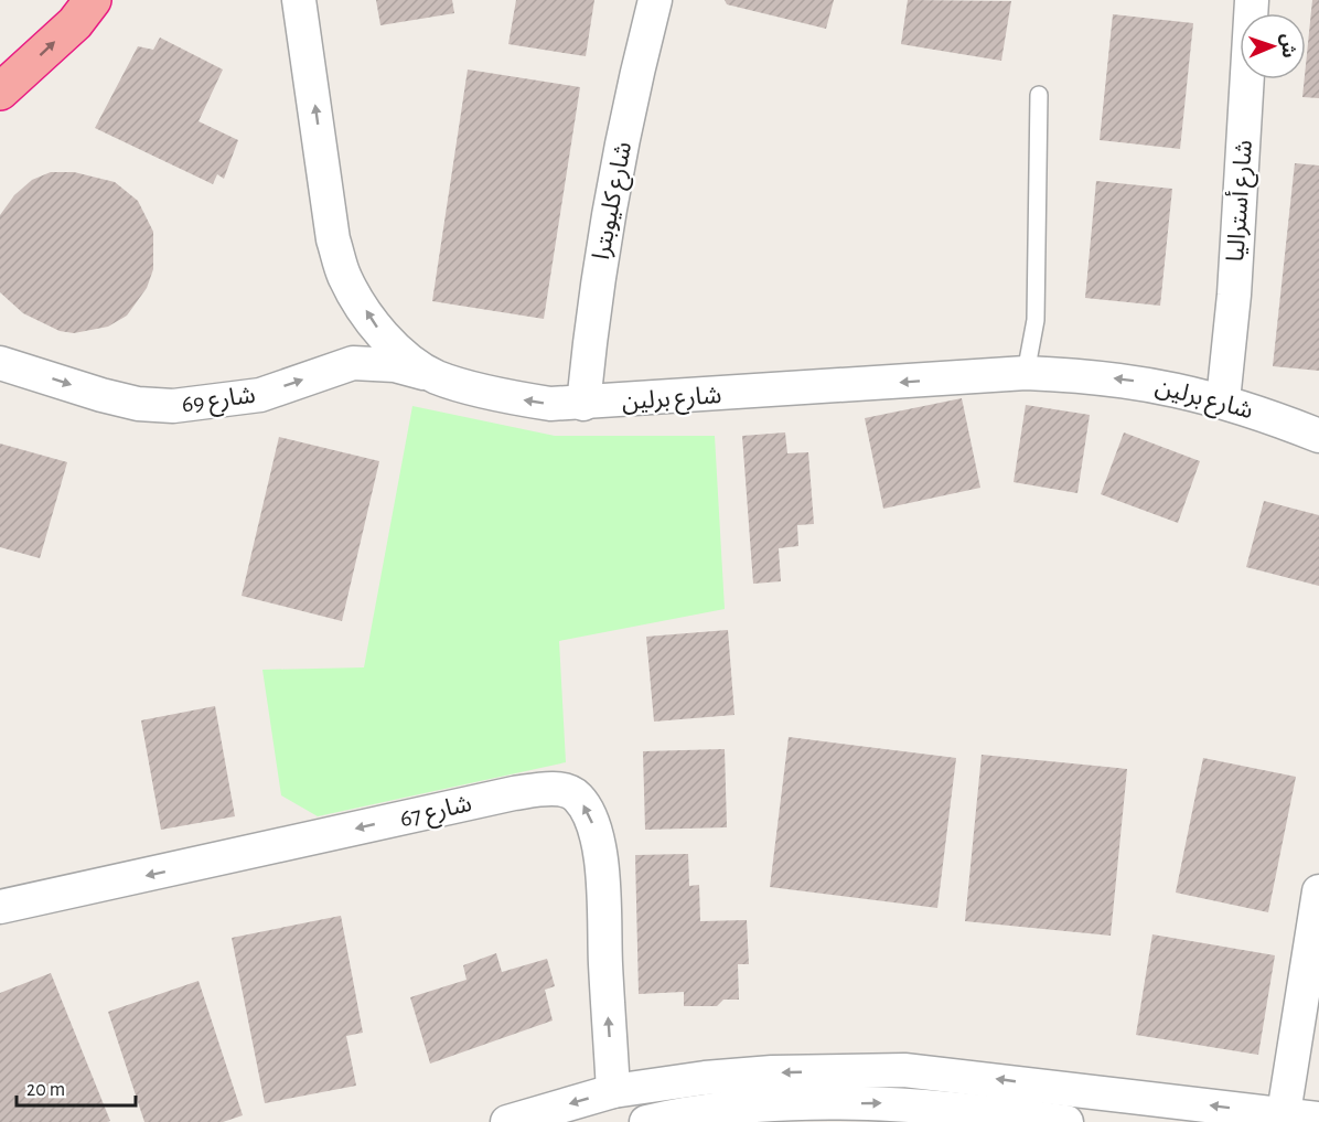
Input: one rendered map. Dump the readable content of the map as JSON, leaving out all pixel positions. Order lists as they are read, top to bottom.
{
  "streets": {
    "street": [
      "شارع كليوبترا",
      "شارع أستراليا",
      "شارع برلين",
      "شارع 69",
      "شارع 67"
    ]
  },
  "crossings": [
    ["شارع كليوبترا", "شارع برلين"],
    ["شارع أستراليا", "شارع برلين"],
    ["شارع برلين", "شارع 69"]
  ],
  "one_way": ["شارع برلين", "شارع 69"],
  "scale_bar": "20 m",
  "north": "right"
}
